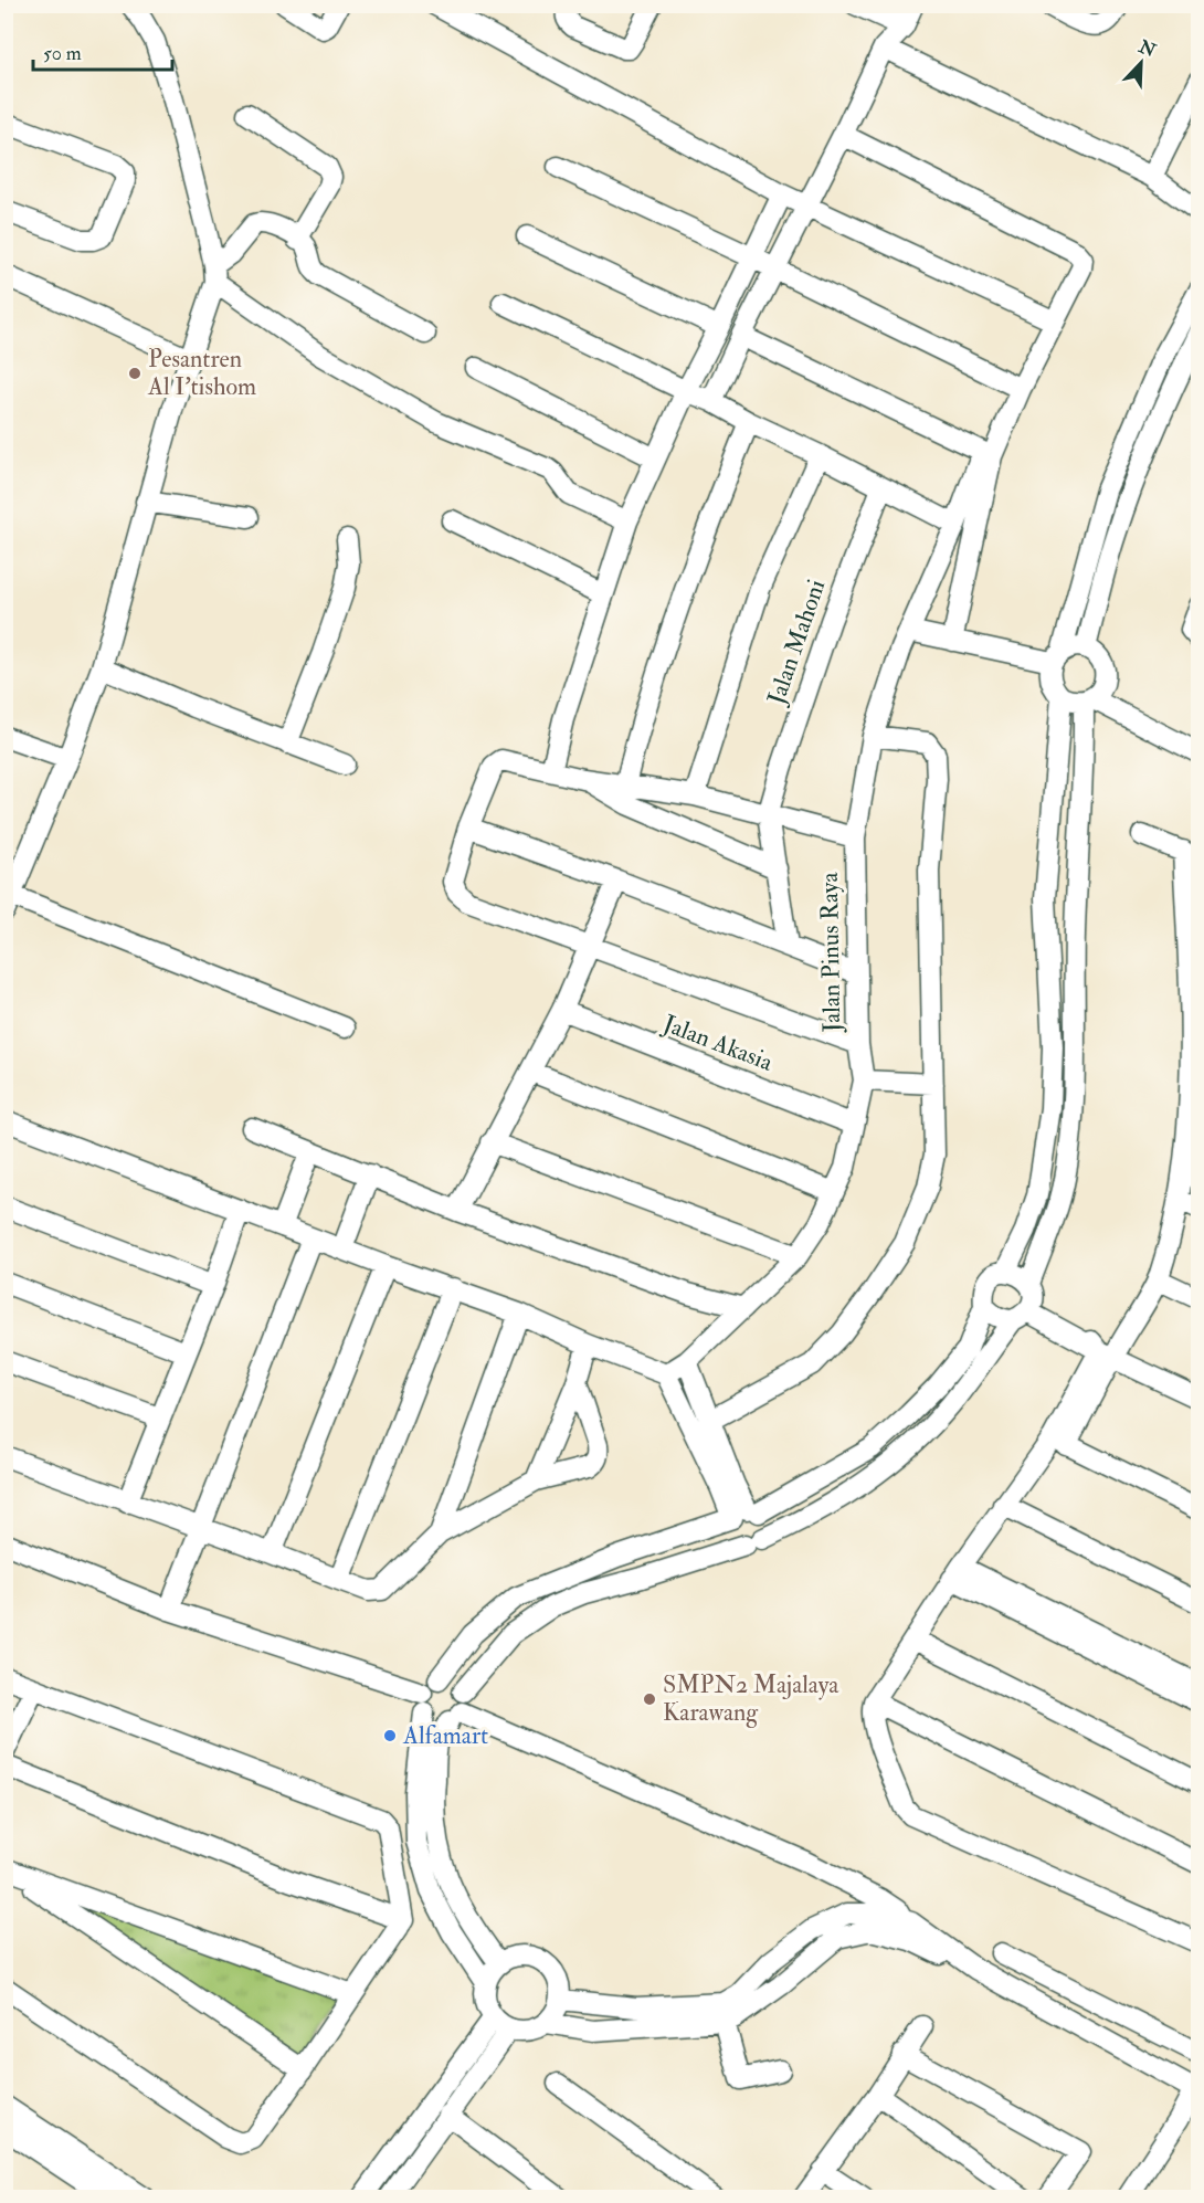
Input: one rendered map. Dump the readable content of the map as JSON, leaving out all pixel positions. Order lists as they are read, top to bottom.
{
  "streets": {
    "street": ["Jalan Mahoni", "Jalan Pinus Raya", "Jalan Akasia"]
  },
  "crossings": [
    ["Jalan Pinus Raya", "Jalan Akasia"]
  ],
  "places": ["Pesantren Al I’tishom", "SMPN2 Majalaya Karawang", "Alfamart"],
  "scale_bar": "50 m",
  "north": "top right"
}
